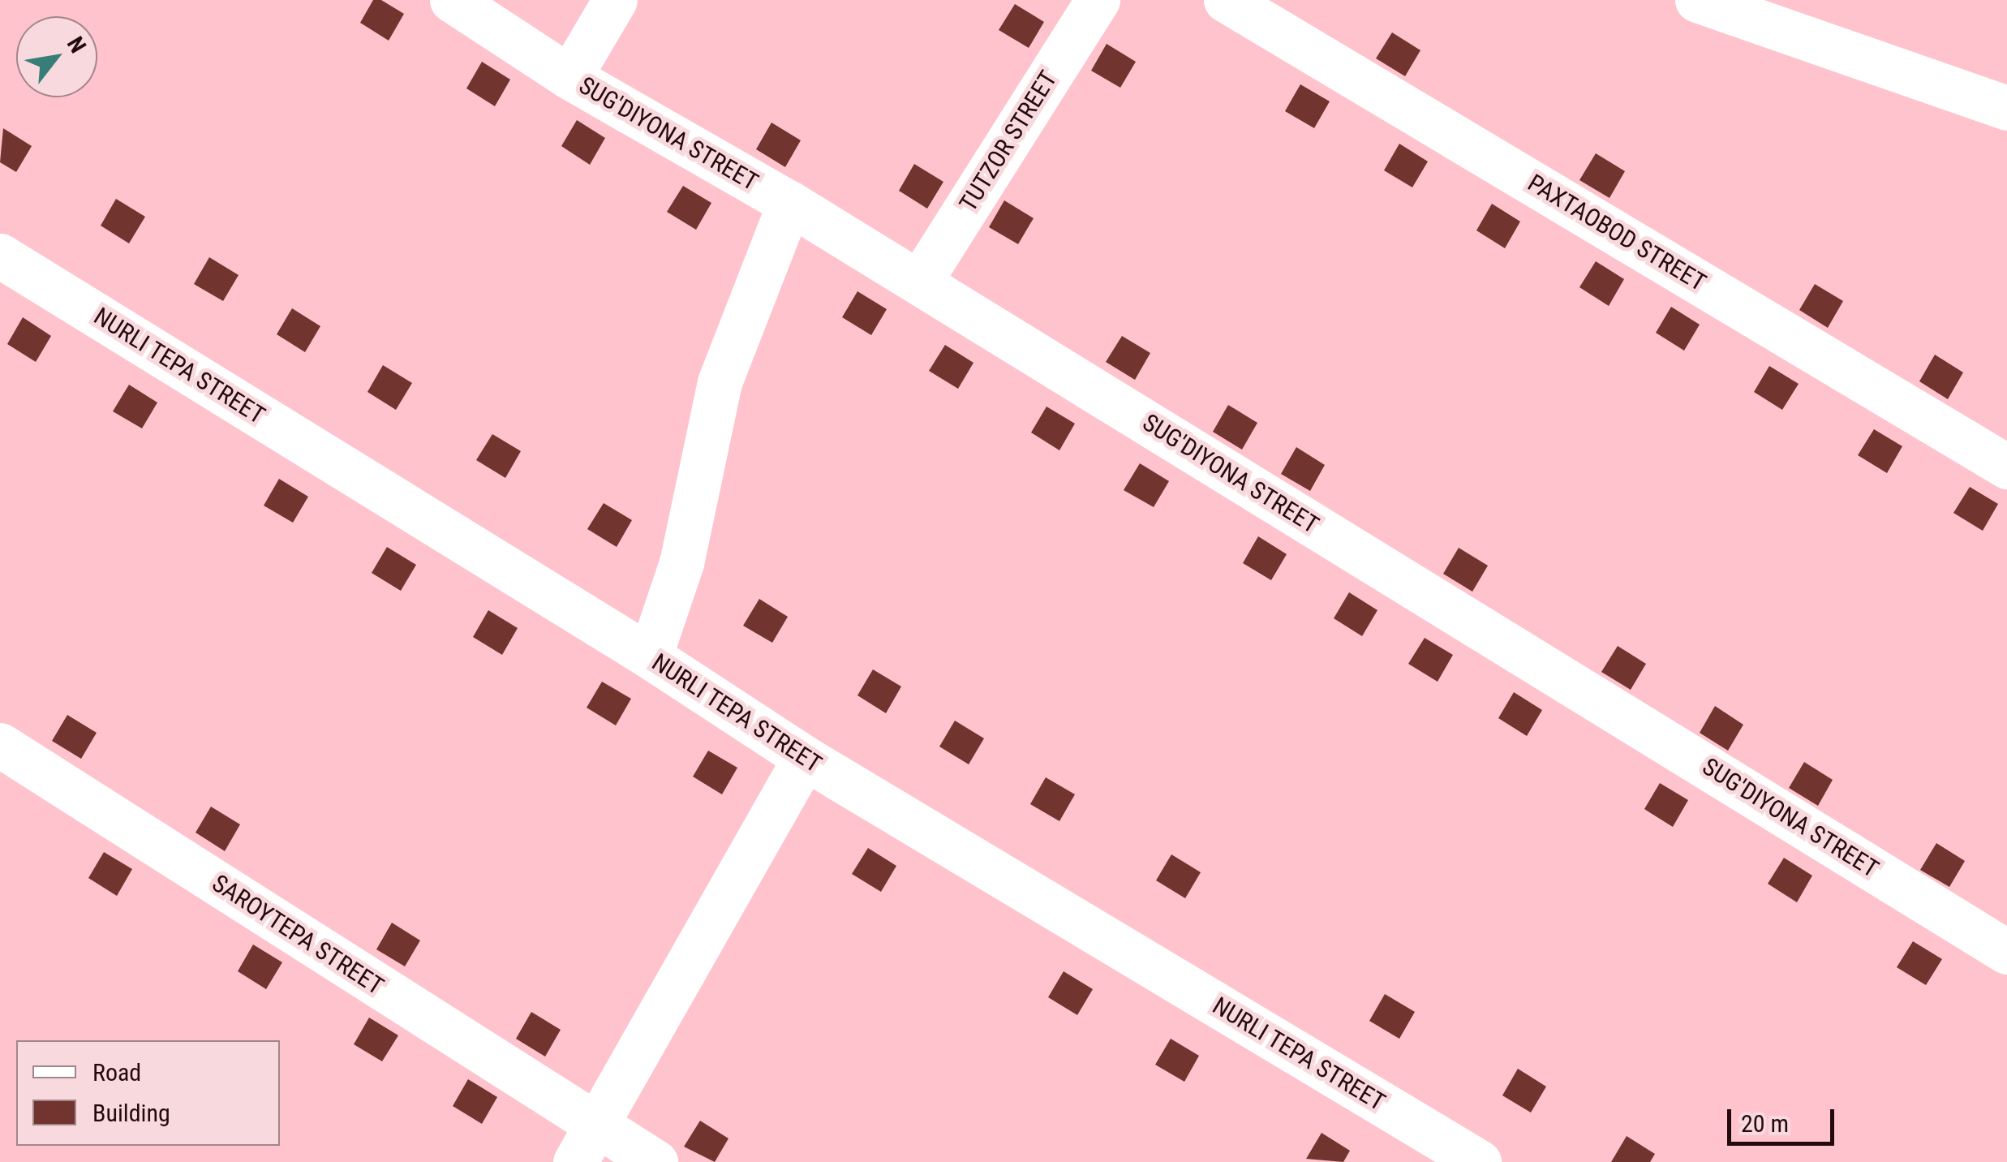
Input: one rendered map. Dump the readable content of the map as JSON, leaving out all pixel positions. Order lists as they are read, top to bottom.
{
  "streets": {
    "street": [
      "SUG'DIYONA STREET",
      "TUTZOR STREET",
      "PAXTAOBOD STREET",
      "NURLI TEPA STREET",
      "SAROYTEPA STREET"
    ]
  },
  "crossings": [
    ["SUG'DIYONA STREET", "TUTZOR STREET"]
  ],
  "legend": ["Road", "Building"],
  "scale_bar": "20 m",
  "north": "top right"
}
